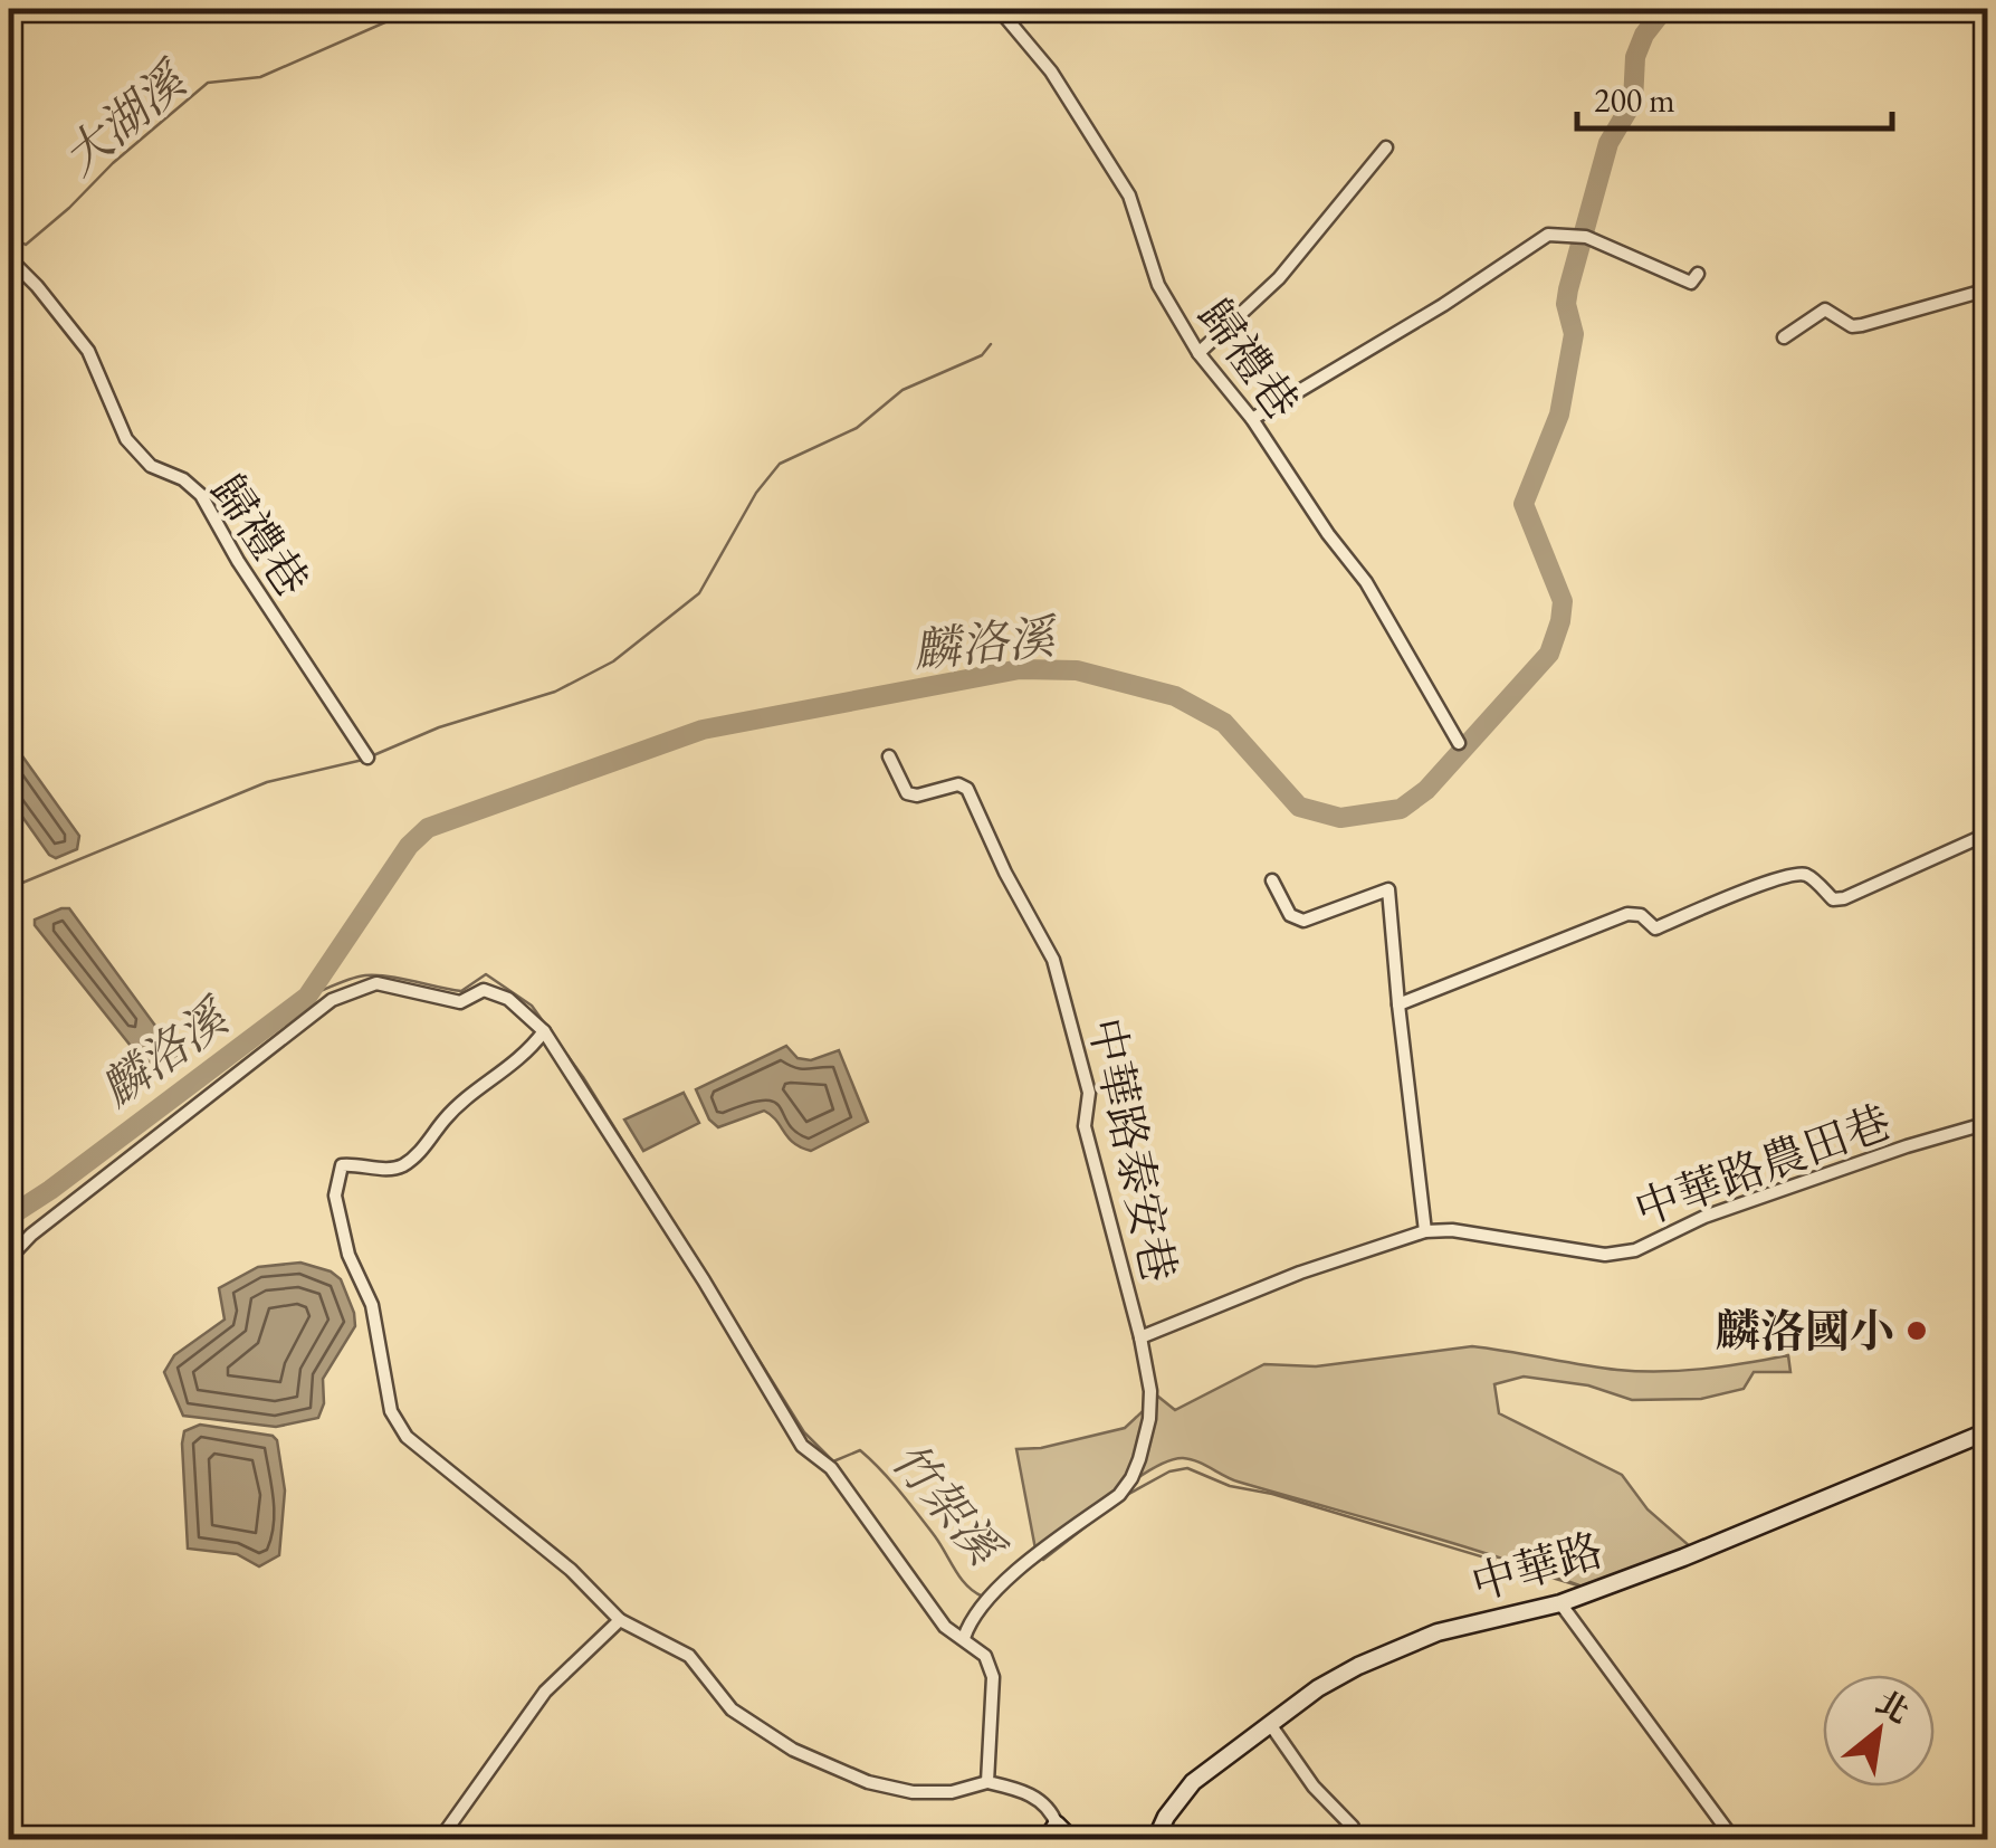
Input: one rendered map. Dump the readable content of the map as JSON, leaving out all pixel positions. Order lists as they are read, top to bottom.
{
  "streets": {
    "street": [
      "歸禮巷",
      "中華路泰安巷",
      "中華路農田巷",
      "中華路"
    ]
  },
  "crossings": [
    ["中華路泰安巷", "中華路農田巷"]
  ],
  "water": ["大湖溪", "麟洛溪", "竹架溪"],
  "places": ["麟洛國小"],
  "scale_bar": "200 m",
  "north": "top right"
}
